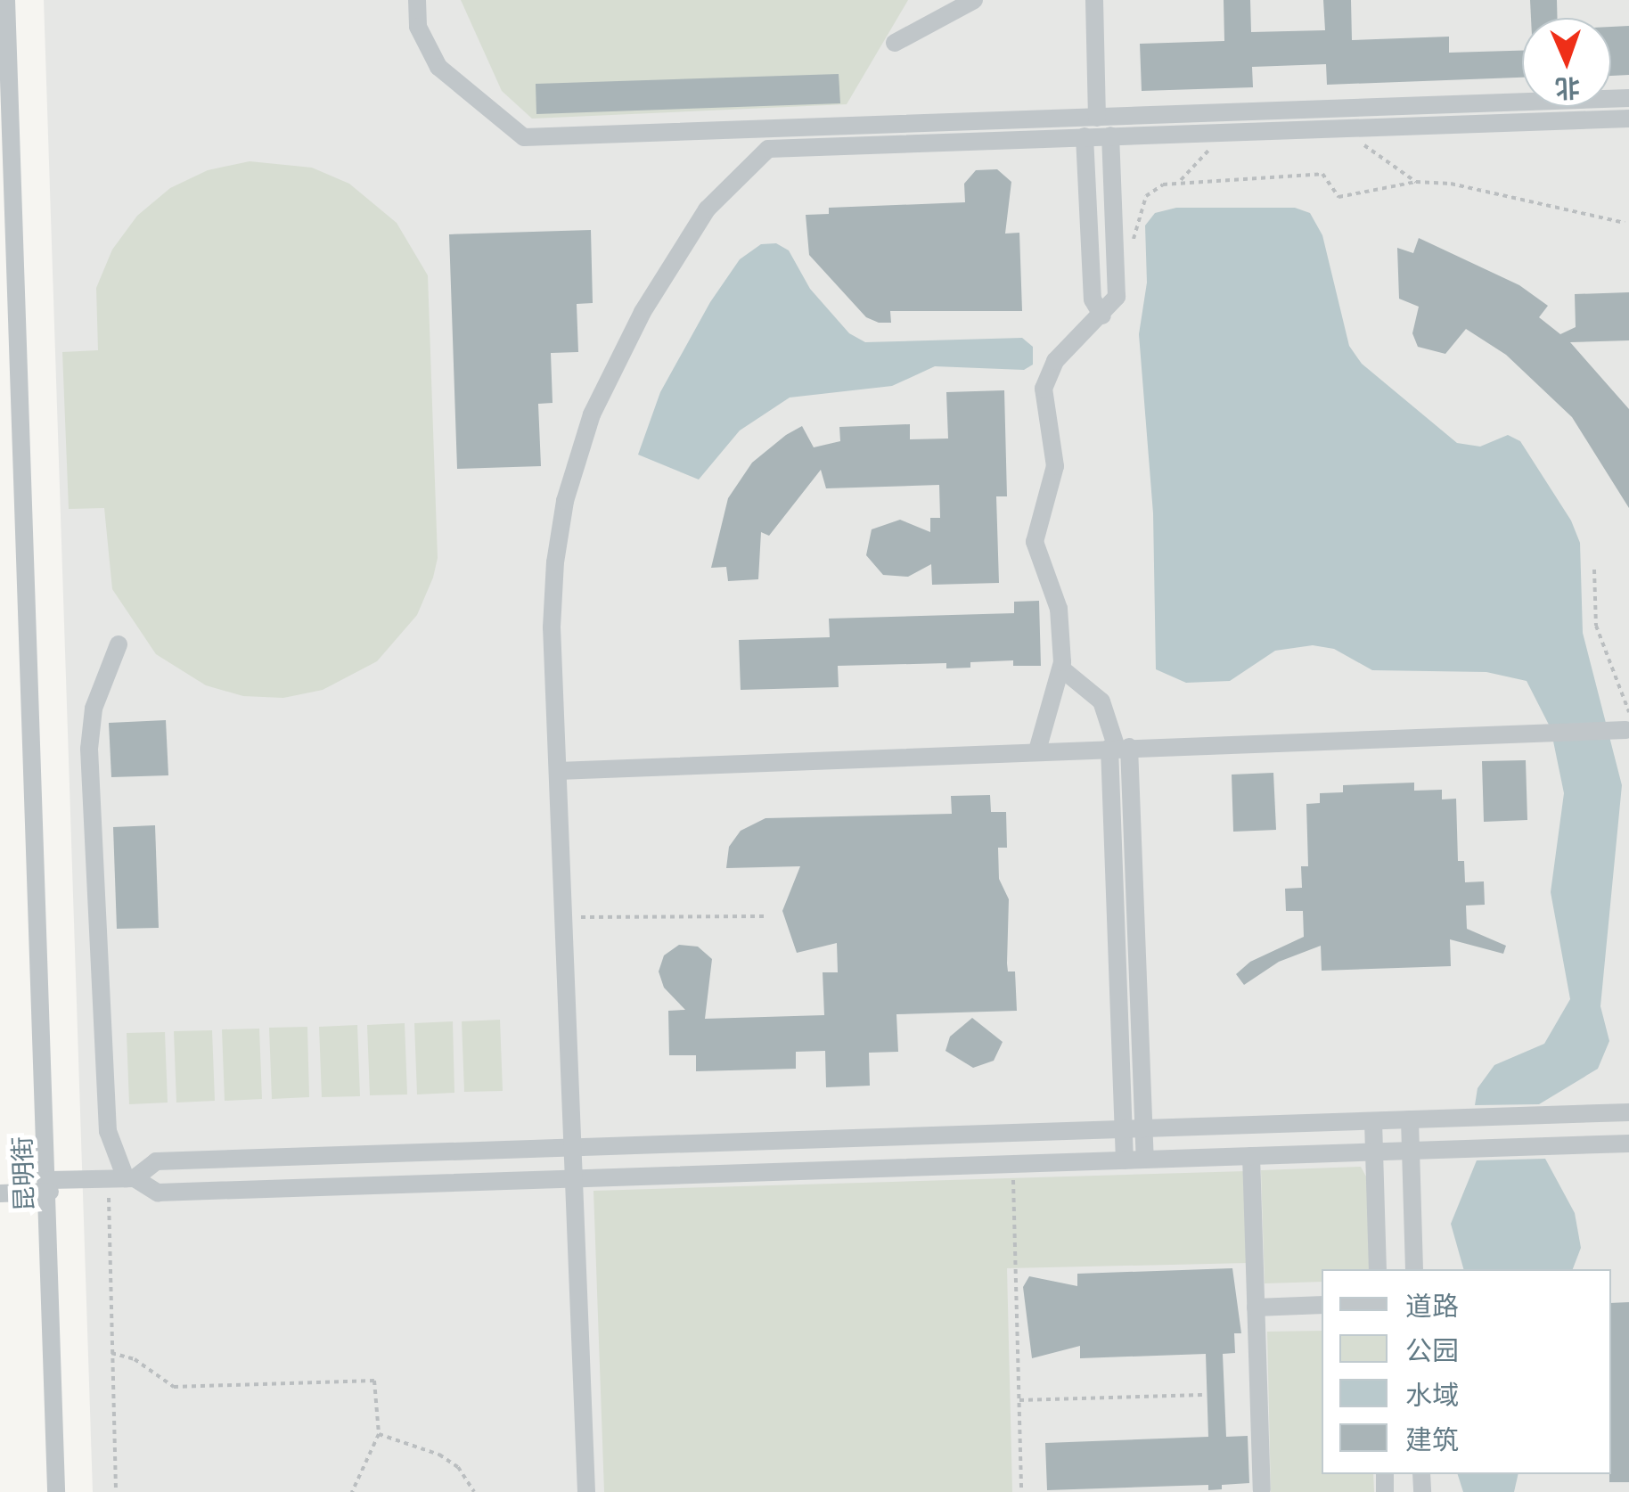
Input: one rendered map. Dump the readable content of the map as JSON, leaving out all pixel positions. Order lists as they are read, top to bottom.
{
  "streets": {
    "street": ["昆明街"]
  },
  "legend": [
    "道路",
    "公园",
    "水域",
    "建筑"
  ],
  "north": "bottom"
}
